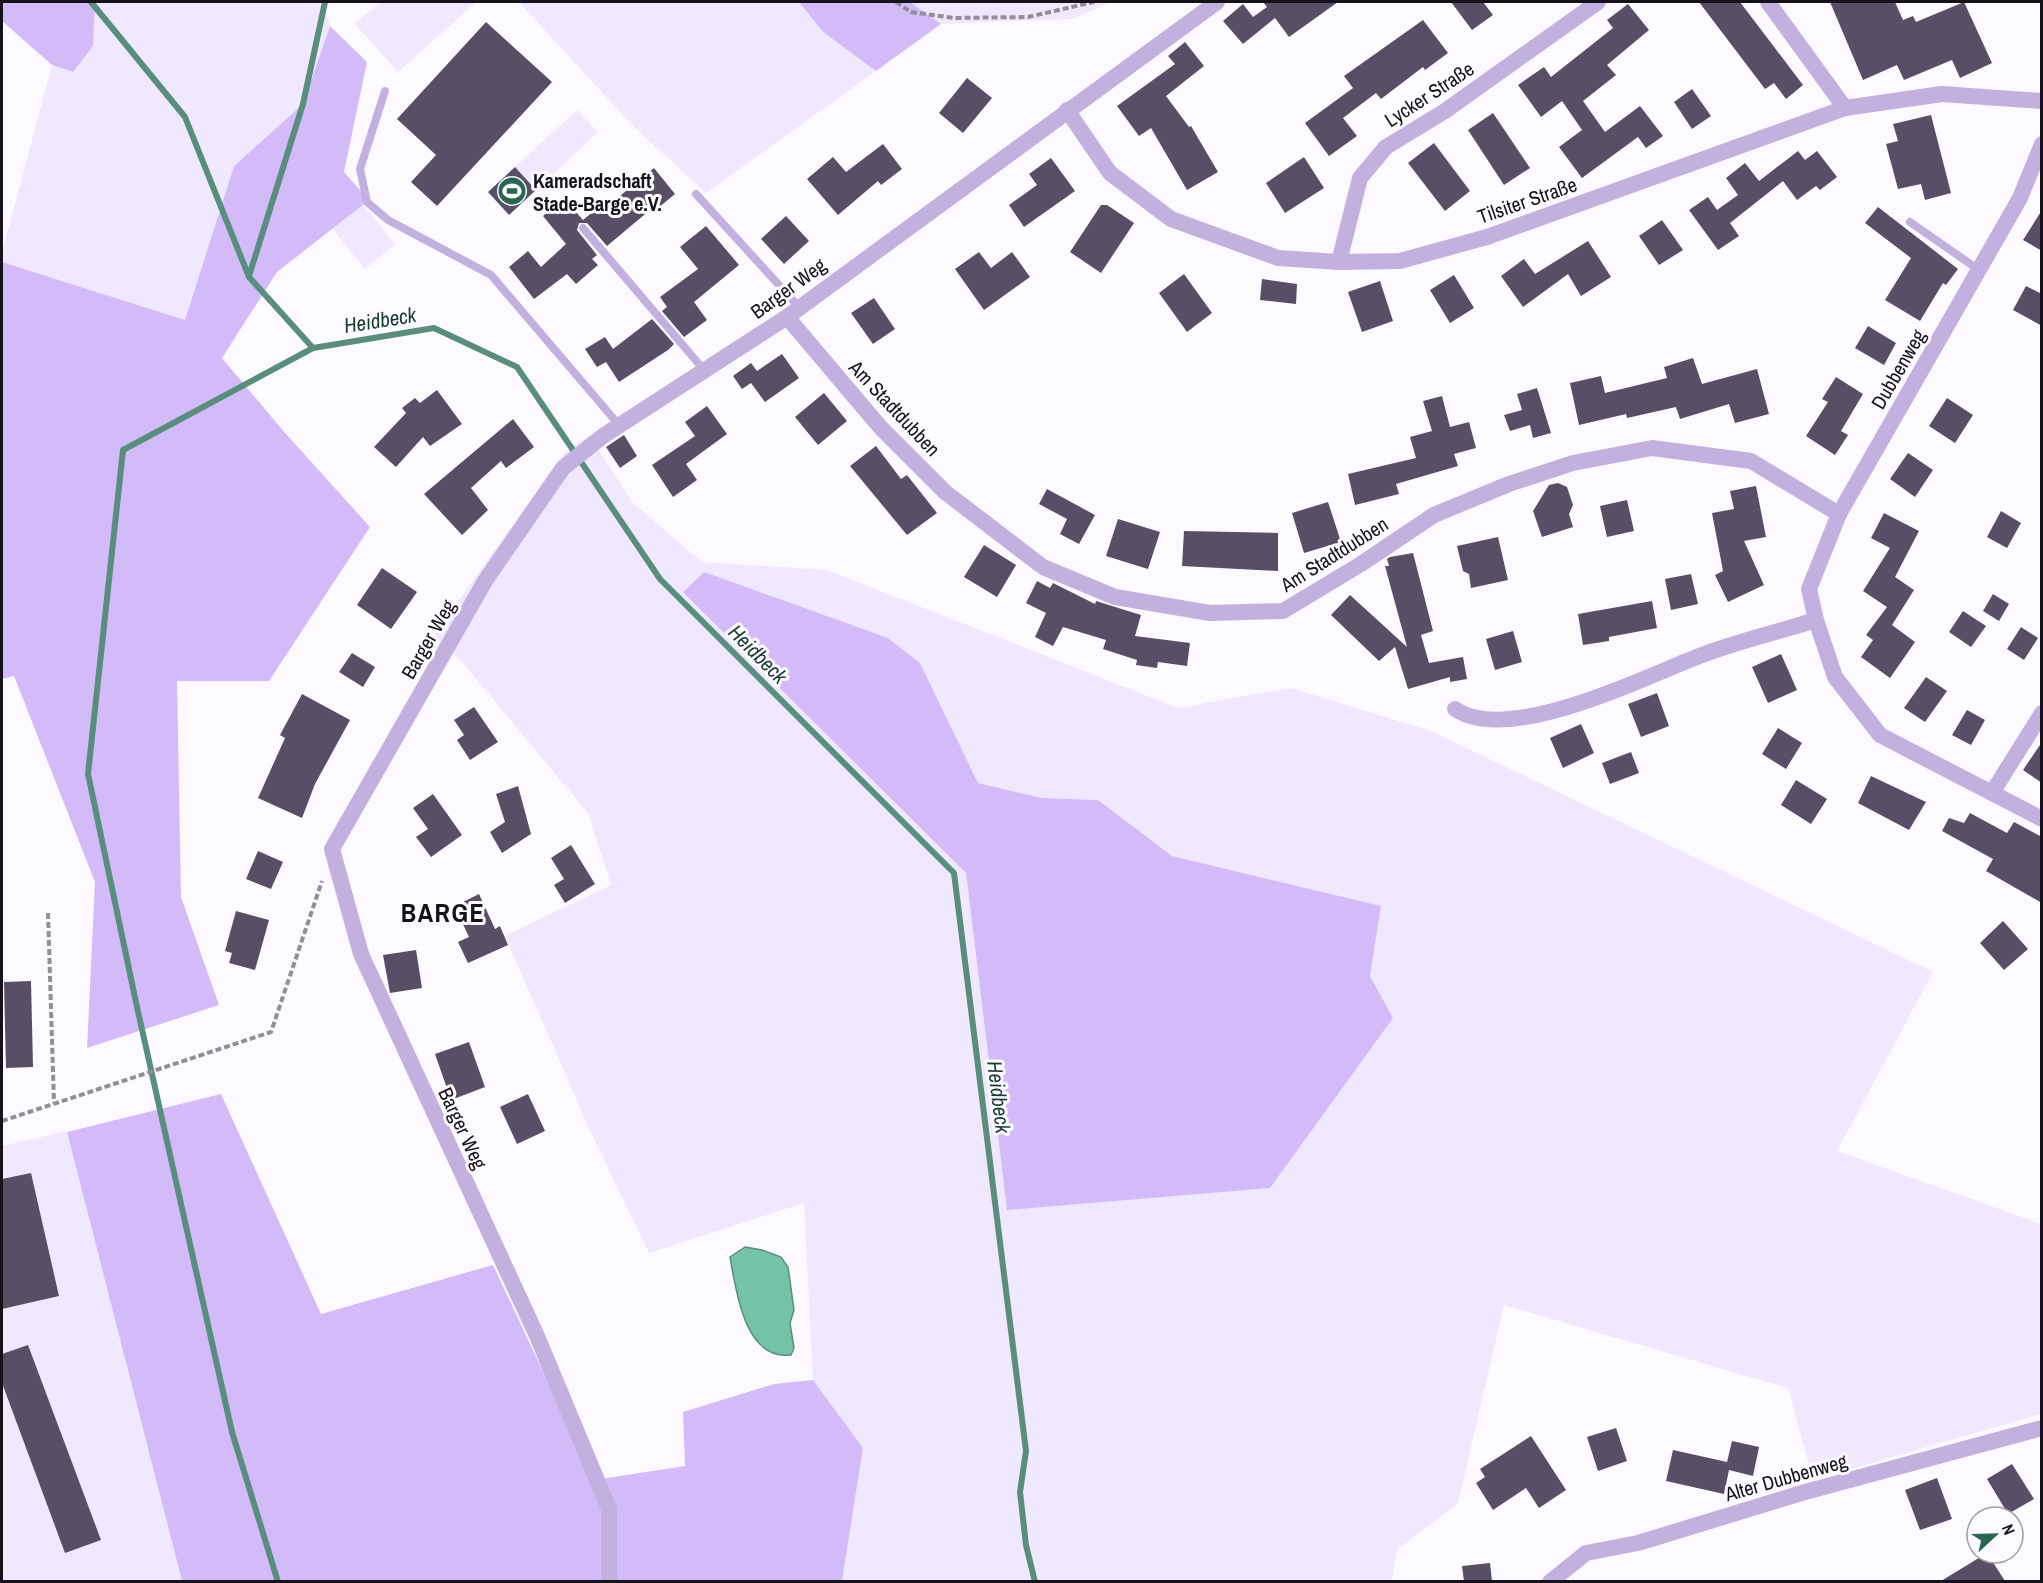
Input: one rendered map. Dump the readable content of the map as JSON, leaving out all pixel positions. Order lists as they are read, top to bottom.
{
  "streets": {
    "street": [
      "Lycker Straße",
      "Tilsiter Straße",
      "Barger Weg",
      "Dubbenweg",
      "Am Stadtdubben",
      "Alter Dubbenweg"
    ]
  },
  "crossings": [
    ["Lycker Straße", "Tilsiter Straße"],
    ["Tilsiter Straße", "Barger Weg"],
    ["Barger Weg", "Am Stadtdubben"],
    ["Dubbenweg", "Am Stadtdubben"]
  ],
  "districts": ["BARGE"],
  "water": ["Heidbeck"],
  "places": {
    "sports": ["Kameradschaft Stade-Barge e.V."]
  },
  "north": "right"
}
